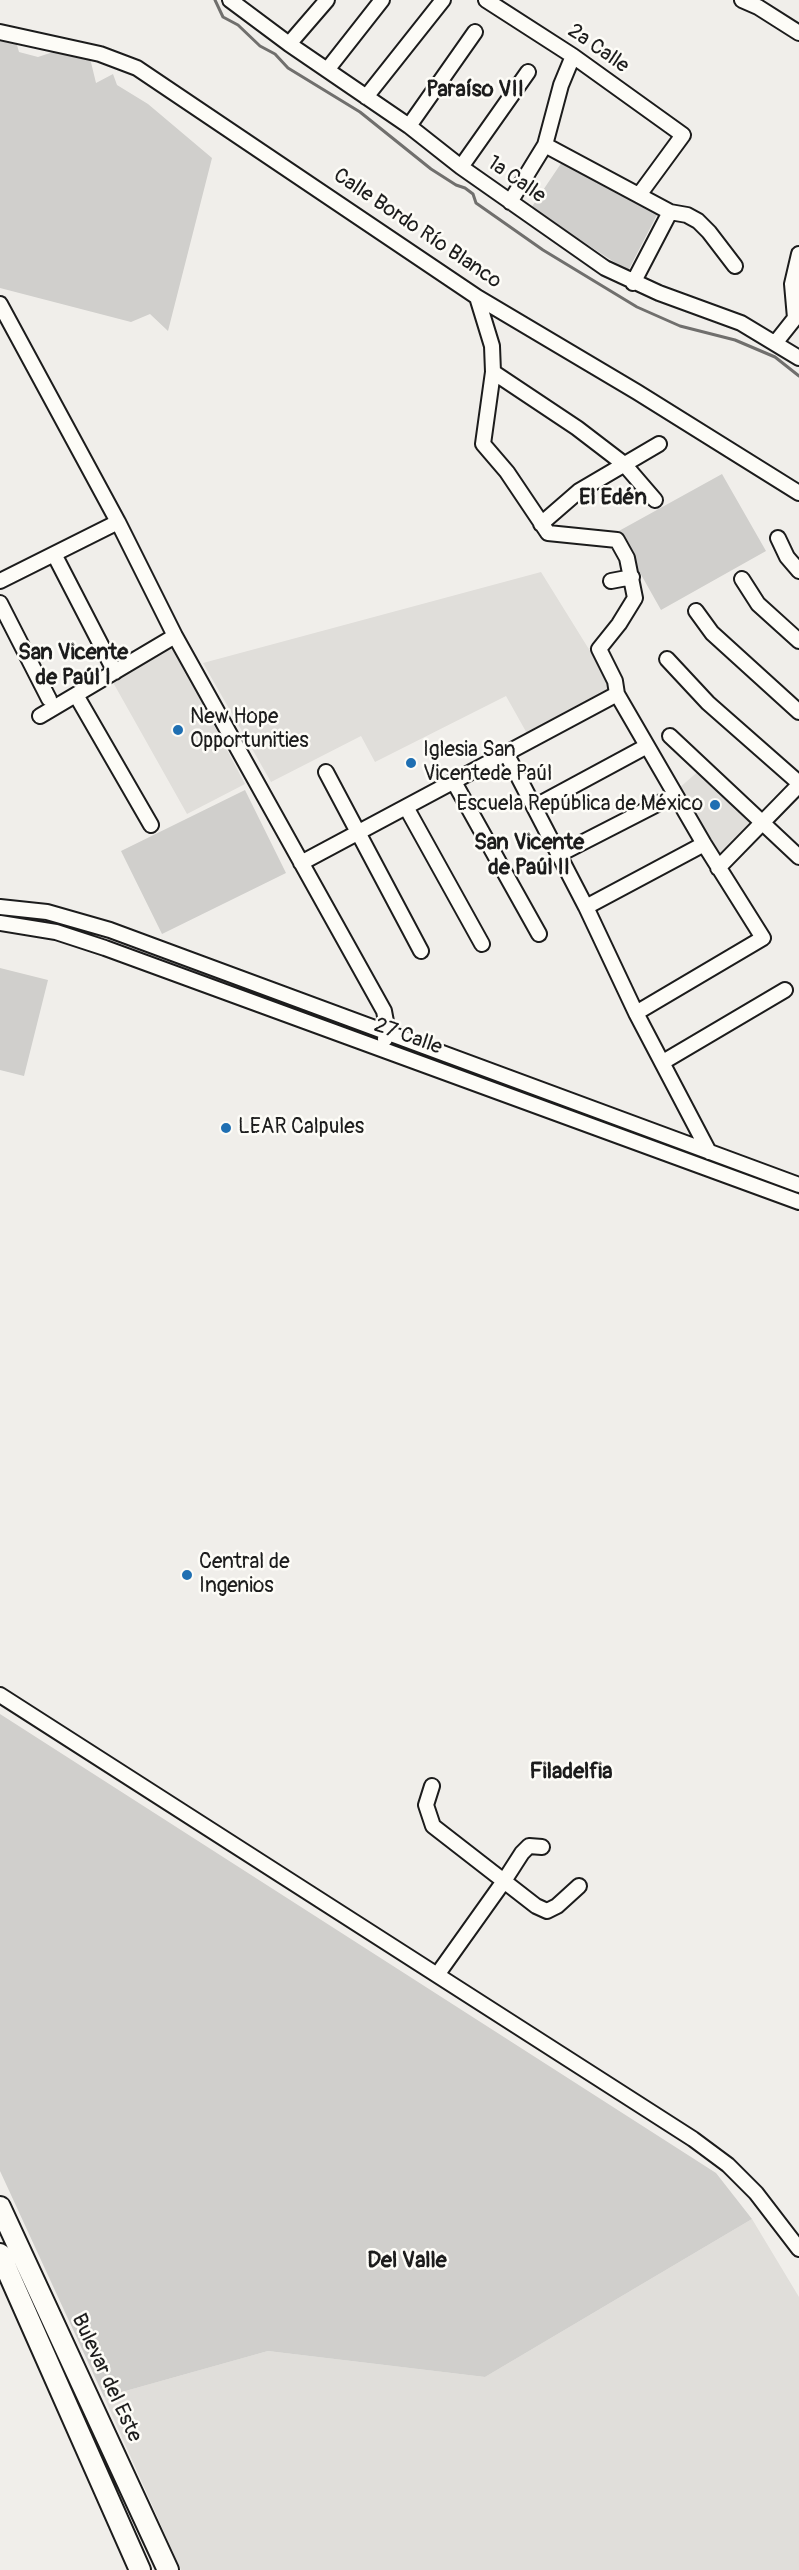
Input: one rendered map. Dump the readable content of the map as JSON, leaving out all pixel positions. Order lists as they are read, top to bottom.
{
  "streets": {
    "highway": ["Bulevar del Este"],
    "street": [
      "2a Calle",
      "1a Calle",
      "Calle Bordo Río Blanco",
      "27 Calle"
    ]
  },
  "districts": [
    "Paraíso VII",
    "El Edén",
    "San Vicente de Paúl I",
    "San Vicente de Paúl II",
    "Filadelfia",
    "Del Valle"
  ],
  "places": [
    "New Hope Opportunities",
    "Iglesia San Vicentede Paúl",
    "Escuela República de México",
    "LEAR Calpules",
    "Central de Ingenios"
  ]
}
